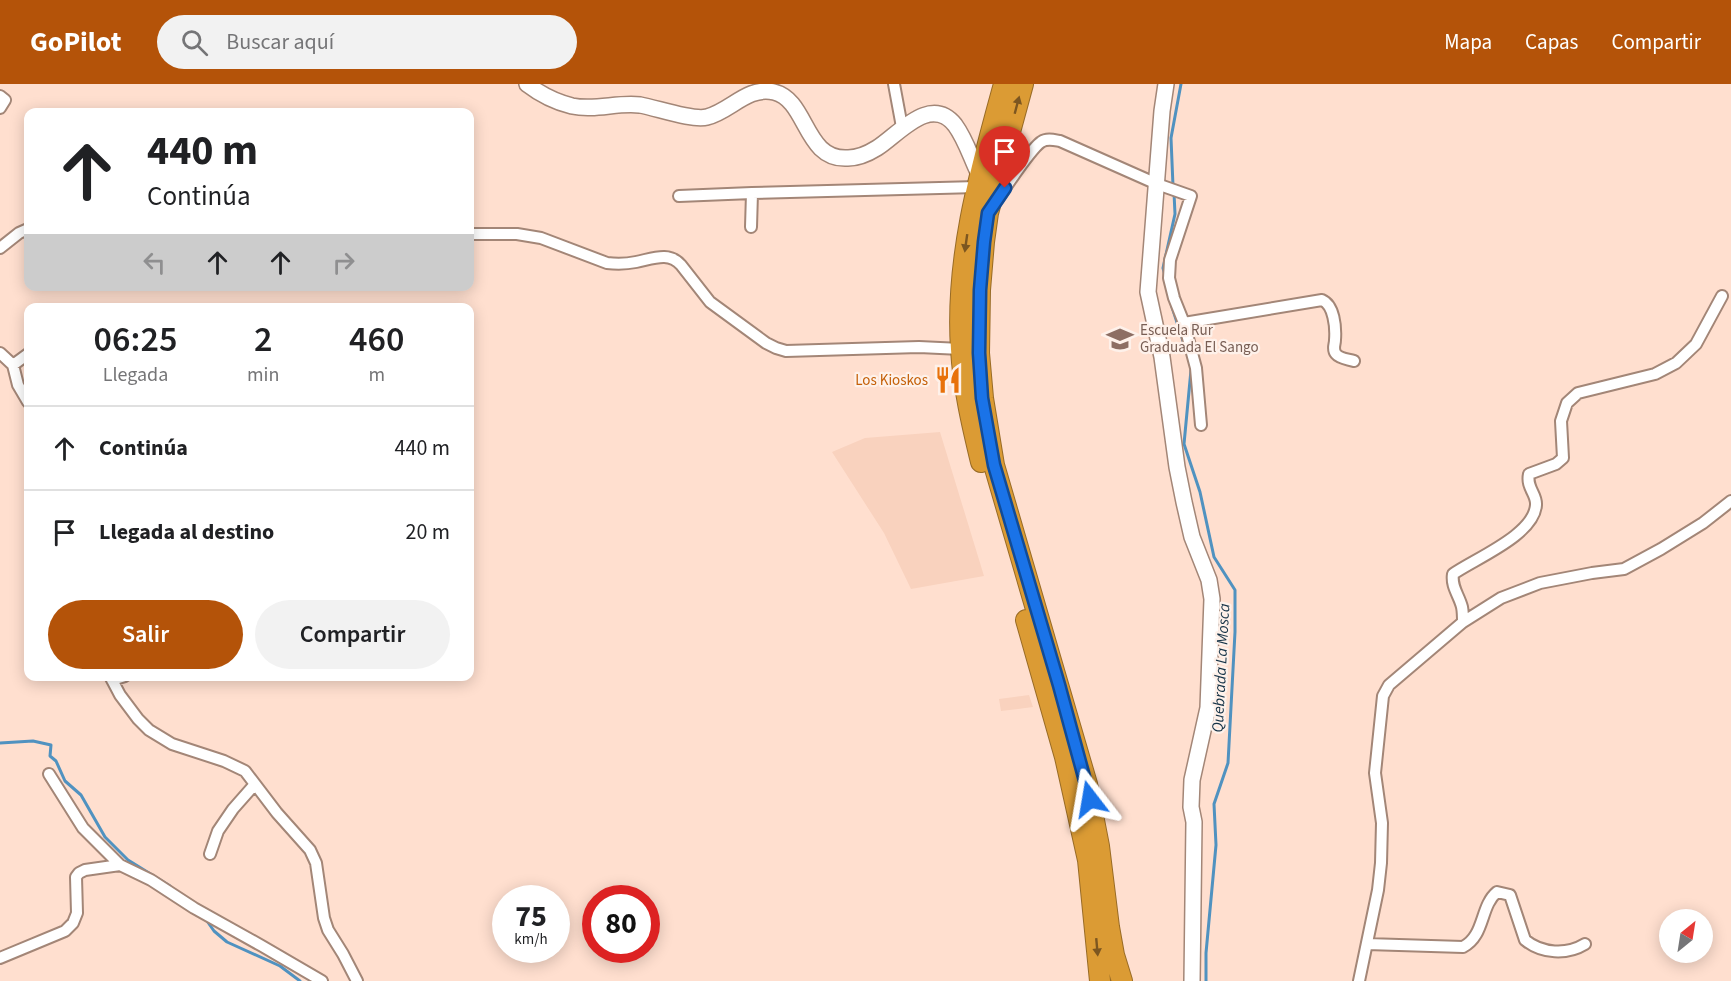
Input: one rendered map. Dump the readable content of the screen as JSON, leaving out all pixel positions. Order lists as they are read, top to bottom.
{
  "water": ["Quebrada La Mosca"],
  "places": {
    "school or university": ["Escuela Rur Graduada El Sango"],
    "restaurant": ["Los Kioskos"]
  },
  "north": "top right",
  "page": {
    "header": "GoPilot",
    "search": "Buscar aquí",
    "nav": ["Mapa", "Capas", "Compartir"],
    "turn": ["440 m", "Continúa"],
    "eta": [
      "06:25",
      "Llegada",
      "2",
      "min",
      "460",
      "m"
    ],
    "list": [
      {
        "name": "Continúa",
        "value": "440 m"
      },
      {
        "name": "Llegada al destino",
        "value": "20 m"
      }
    ],
    "buttons": ["Salir", "Compartir"],
    "speed": "75 km/h",
    "limit": "80"
  }
}
